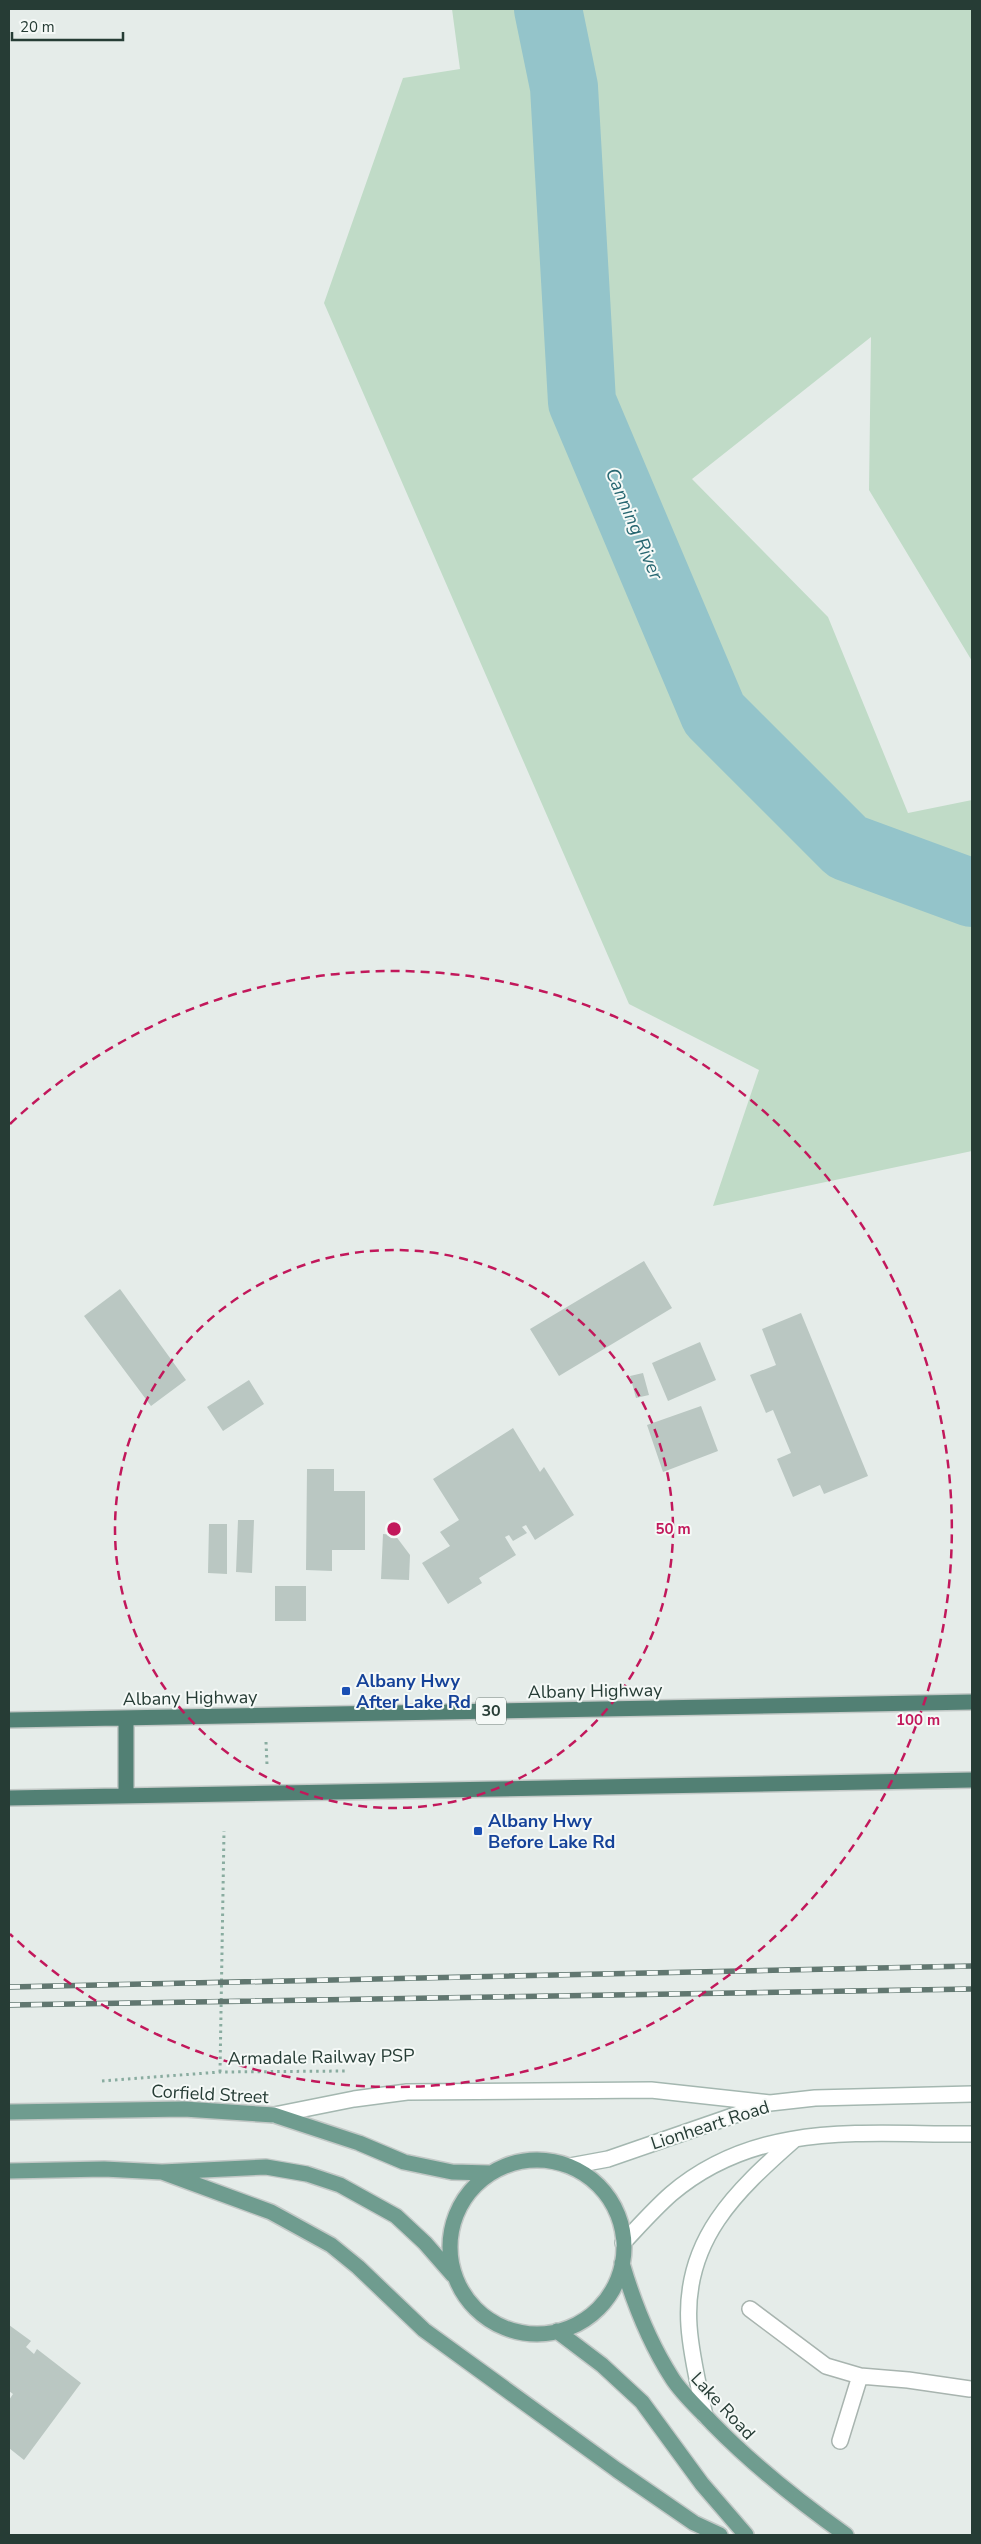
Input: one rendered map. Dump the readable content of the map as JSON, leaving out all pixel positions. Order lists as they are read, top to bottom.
{
  "streets": {
    "highway": ["Albany Highway", "30"],
    "main road": ["Corfield Street", "Lionheart Road", "Lake Road"],
    "path": ["Armadale Railway PSP"]
  },
  "crossings": [
    ["Corfield Street", "Lionheart Road"],
    ["Corfield Street", "Lake Road"],
    ["Lionheart Road", "Lake Road"]
  ],
  "water": ["Canning River"],
  "places": {
    "transit": ["Albany Hwy After Lake Rd", "Albany Hwy Before Lake Rd"]
  },
  "scale_bar": "20 m",
  "rings": ["50 m", "100 m"]
}
